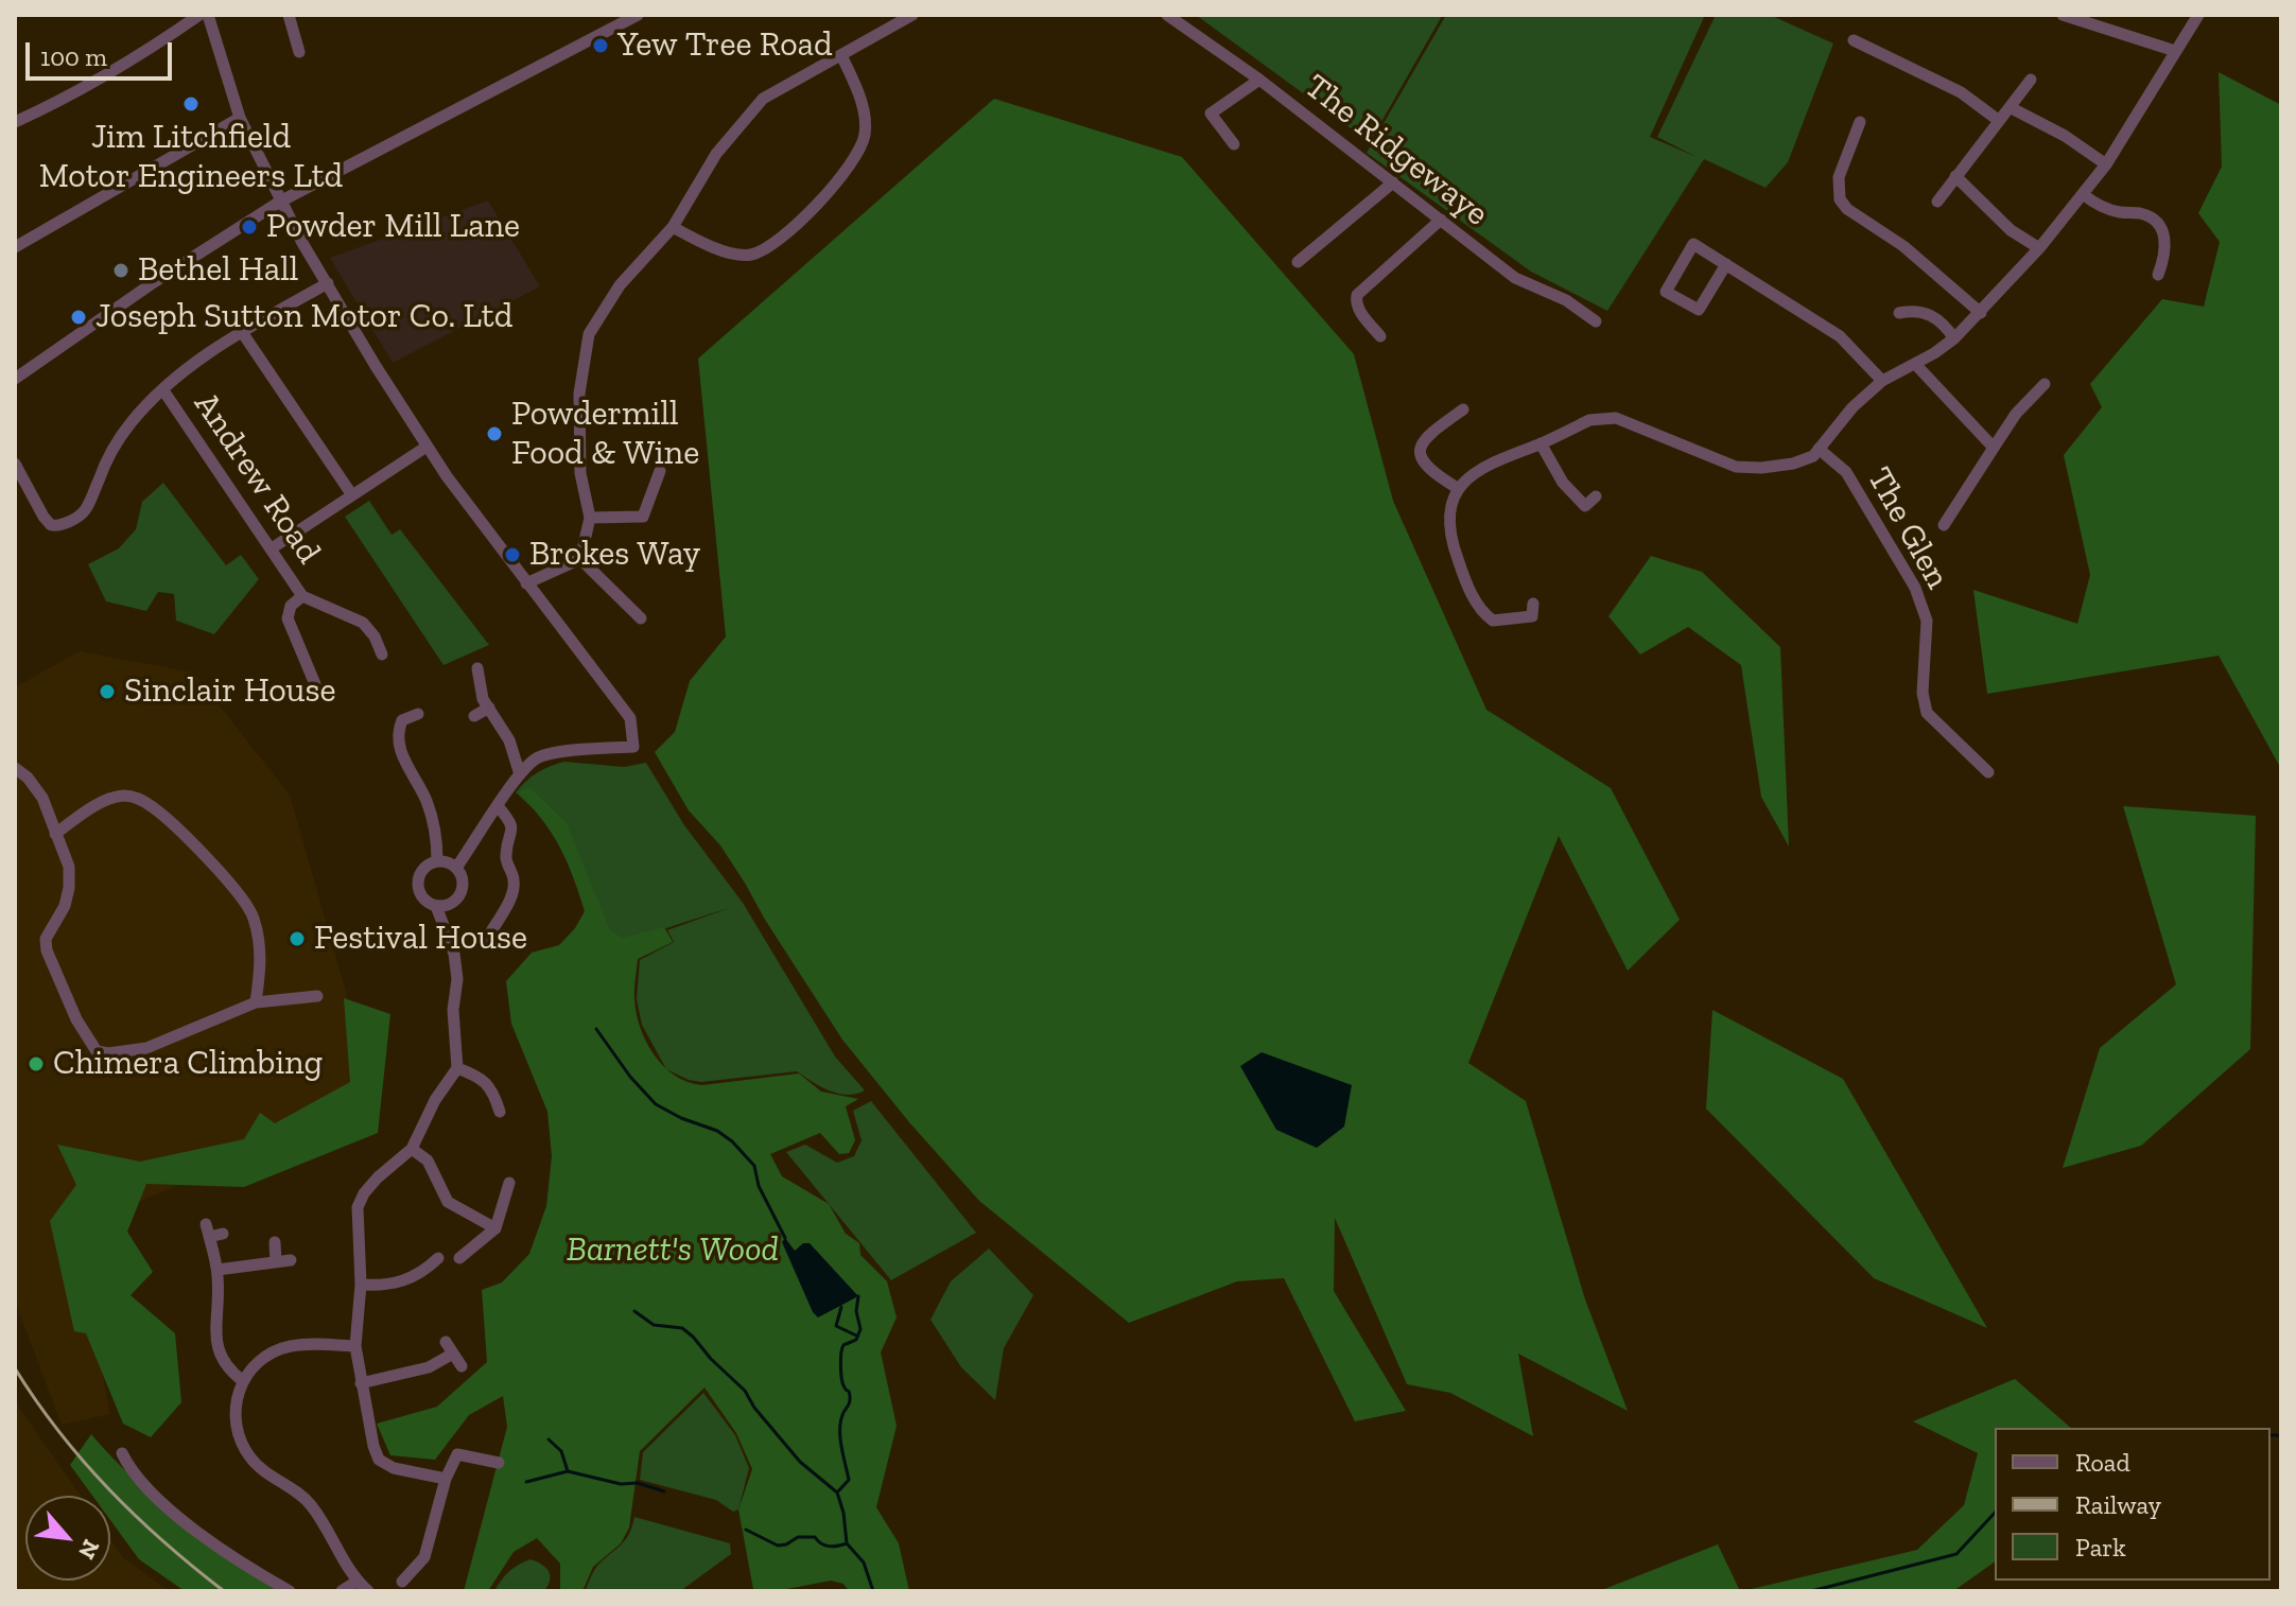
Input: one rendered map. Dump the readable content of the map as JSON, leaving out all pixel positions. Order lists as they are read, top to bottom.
{
  "streets": {
    "street": ["The Ridgewaye", "Andrew Road", "The Glen"]
  },
  "parks": ["Barnett's Wood"],
  "places": [
    "Yew Tree Road",
    "Jim Litchfield Motor Engineers Ltd",
    "Powder Mill Lane",
    "Bethel Hall",
    "Joseph Sutton Motor Co. Ltd",
    "Powdermill Food & Wine",
    "Brokes Way",
    "Sinclair House",
    "Festival House",
    "Chimera Climbing"
  ],
  "legend": ["Road", "Railway", "Park"],
  "scale_bar": "100 m",
  "north": "bottom right"
}
